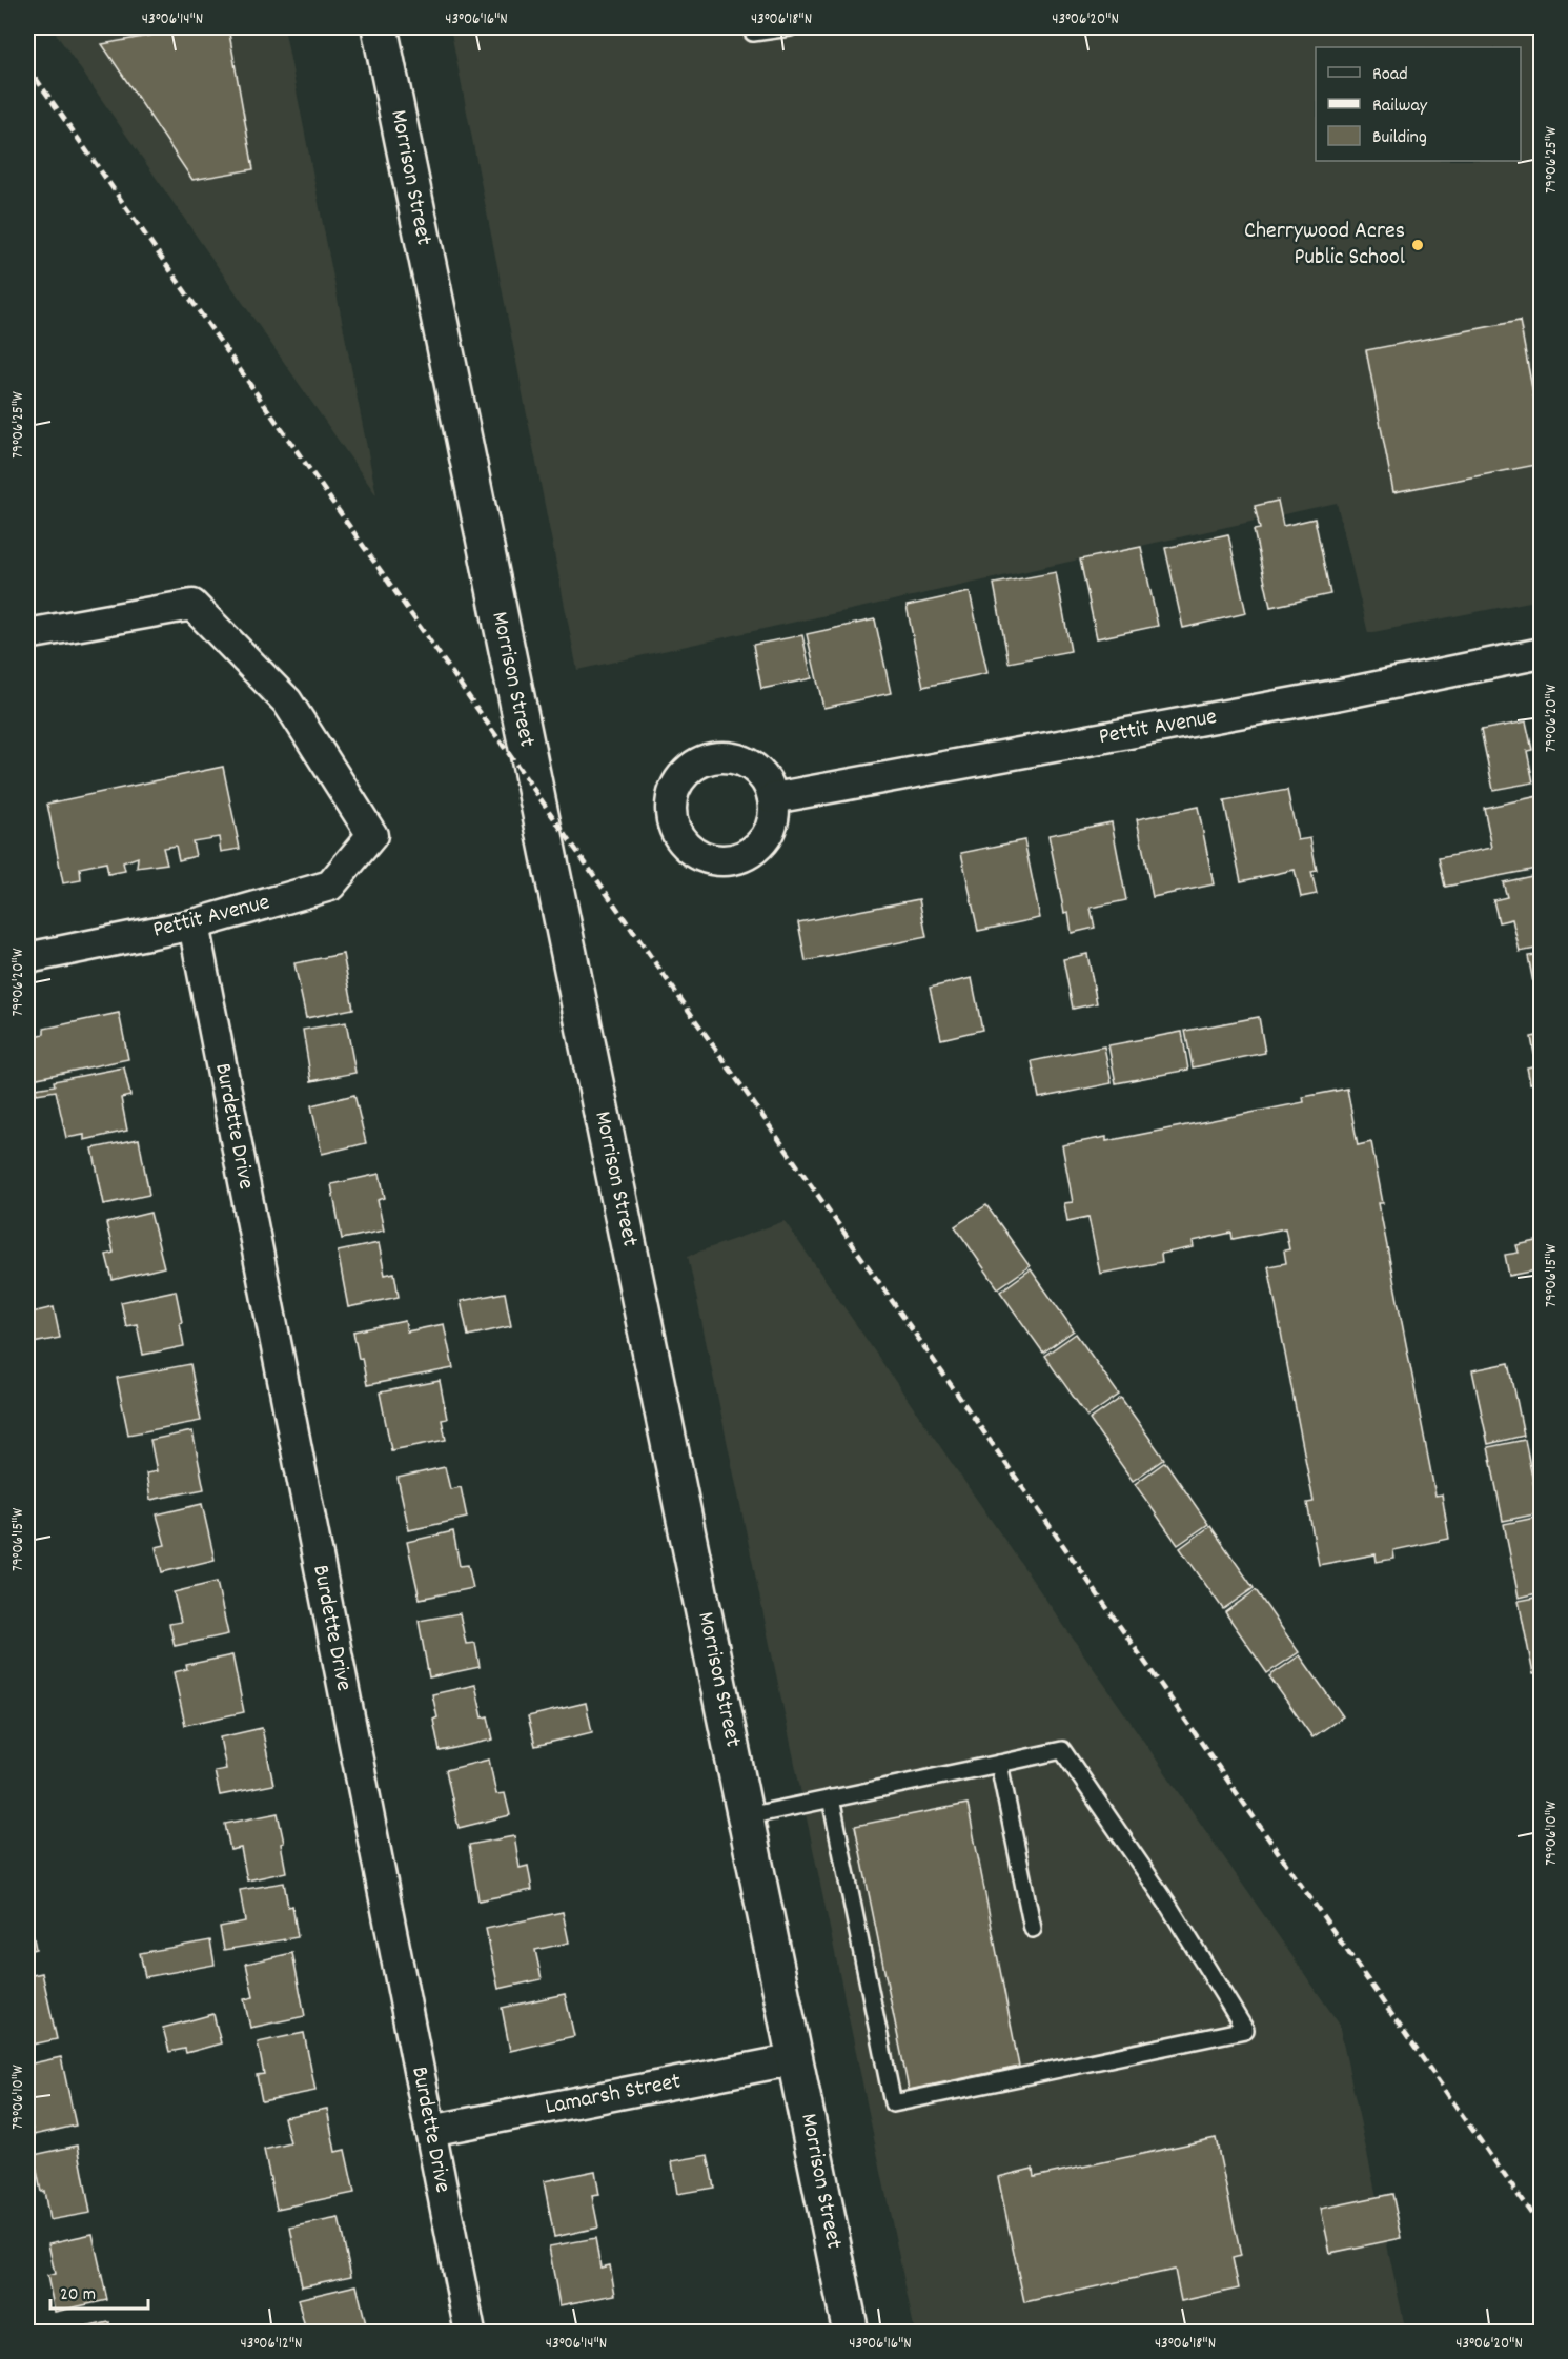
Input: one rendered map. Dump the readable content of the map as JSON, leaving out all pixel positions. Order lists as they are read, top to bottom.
{
  "streets": {
    "street": [
      "Morrison Street",
      "Pettit Avenue",
      "Burdette Drive",
      "Lamarsh Street"
    ]
  },
  "crossings": [
    ["Morrison Street", "Lamarsh Street"],
    ["Pettit Avenue", "Burdette Drive"],
    ["Burdette Drive", "Lamarsh Street"]
  ],
  "places": ["Cherrywood Acres Public School"],
  "legend": ["Road", "Railway", "Building"],
  "scale_bar": "20 m",
  "coordinates": [
    "43°06'14\"N",
    "43°06'16\"N",
    "43°06'18\"N",
    "43°06'20\"N",
    "79°06'25\"W",
    "79°06'20\"W",
    "79°06'15\"W",
    "79°06'10\"W",
    "43°06'12\"N"
  ]
}
